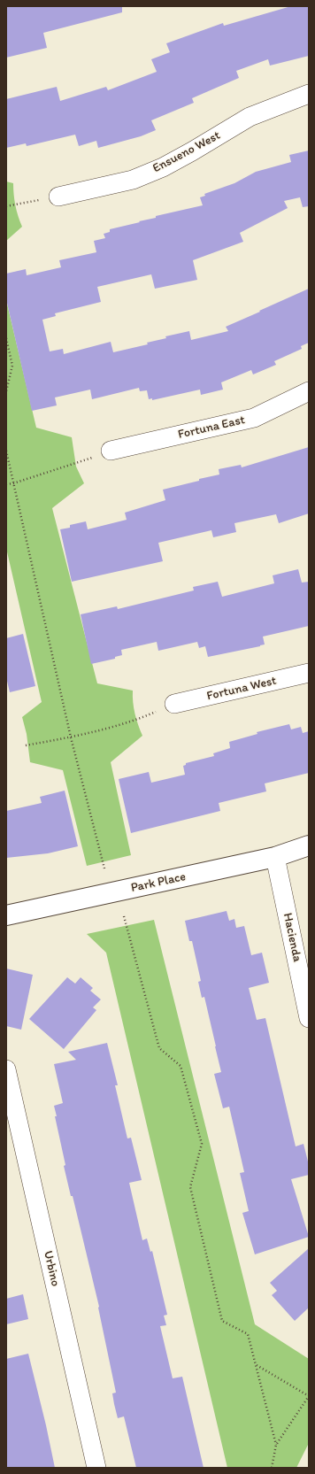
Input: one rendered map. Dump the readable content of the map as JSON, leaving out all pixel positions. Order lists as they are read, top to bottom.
{
  "streets": {
    "street": [
      "Ensueno West",
      "Fortuna East",
      "Fortuna West",
      "Park Place",
      "Hacienda",
      "Urbino"
    ]
  },
  "crossings": [
    ["Park Place", "Hacienda"]
  ]
}
